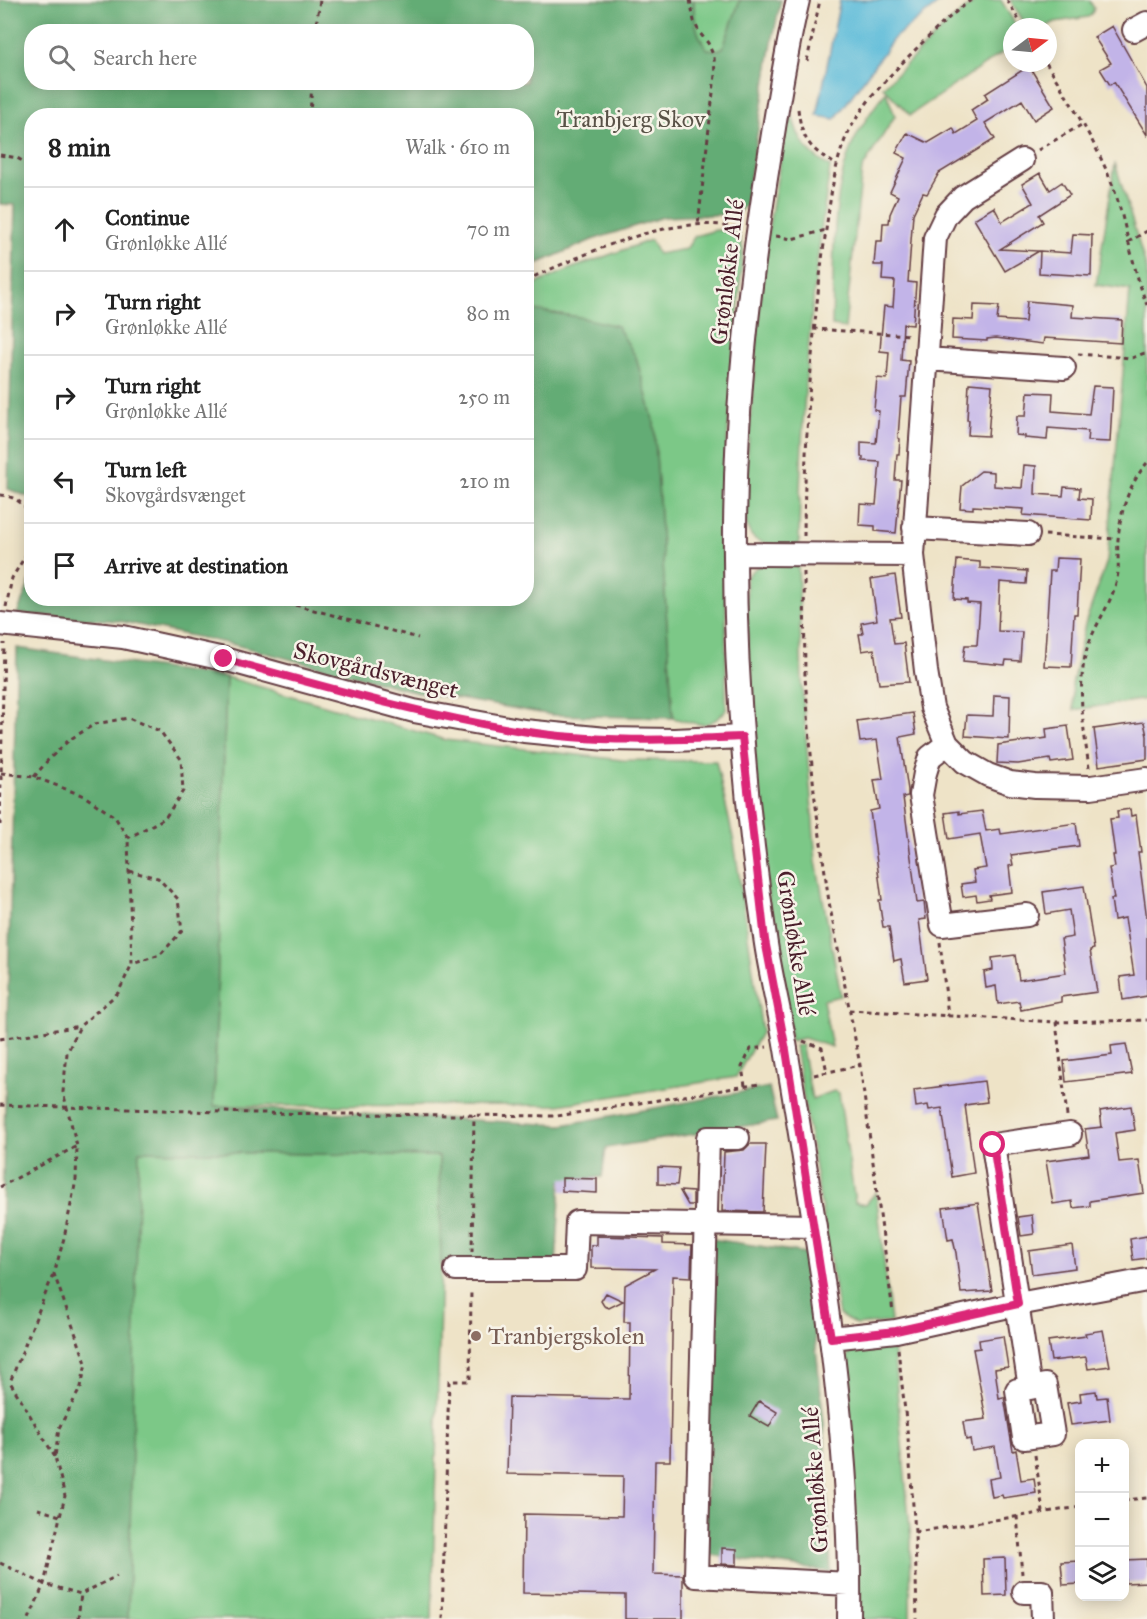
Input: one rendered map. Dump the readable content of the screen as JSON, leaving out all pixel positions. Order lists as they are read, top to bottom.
{
  "streets": {
    "street": ["Grønløkke Allé", "Skovgårdsvænget"]
  },
  "crossings": [
    ["Grønløkke Allé", "Skovgårdsvænget"]
  ],
  "parks": ["Tranbjerg Skov"],
  "places": ["Tranbjergskolen"],
  "north": "right",
  "page": {
    "search": "Search here",
    "heading": ["8 min", "Walk · 610 m"],
    "list": [
      ["Continue", "Grønløkke Allé", "70 m"],
      ["Turn right", "Grønløkke Allé", "80 m"],
      ["Turn right", "Grønløkke Allé", "250 m"],
      ["Turn left", "Skovgårdsvænget", "210 m"],
      "Arrive at destination"
    ],
    "map_buttons": ["+", "−"]
  }
}
